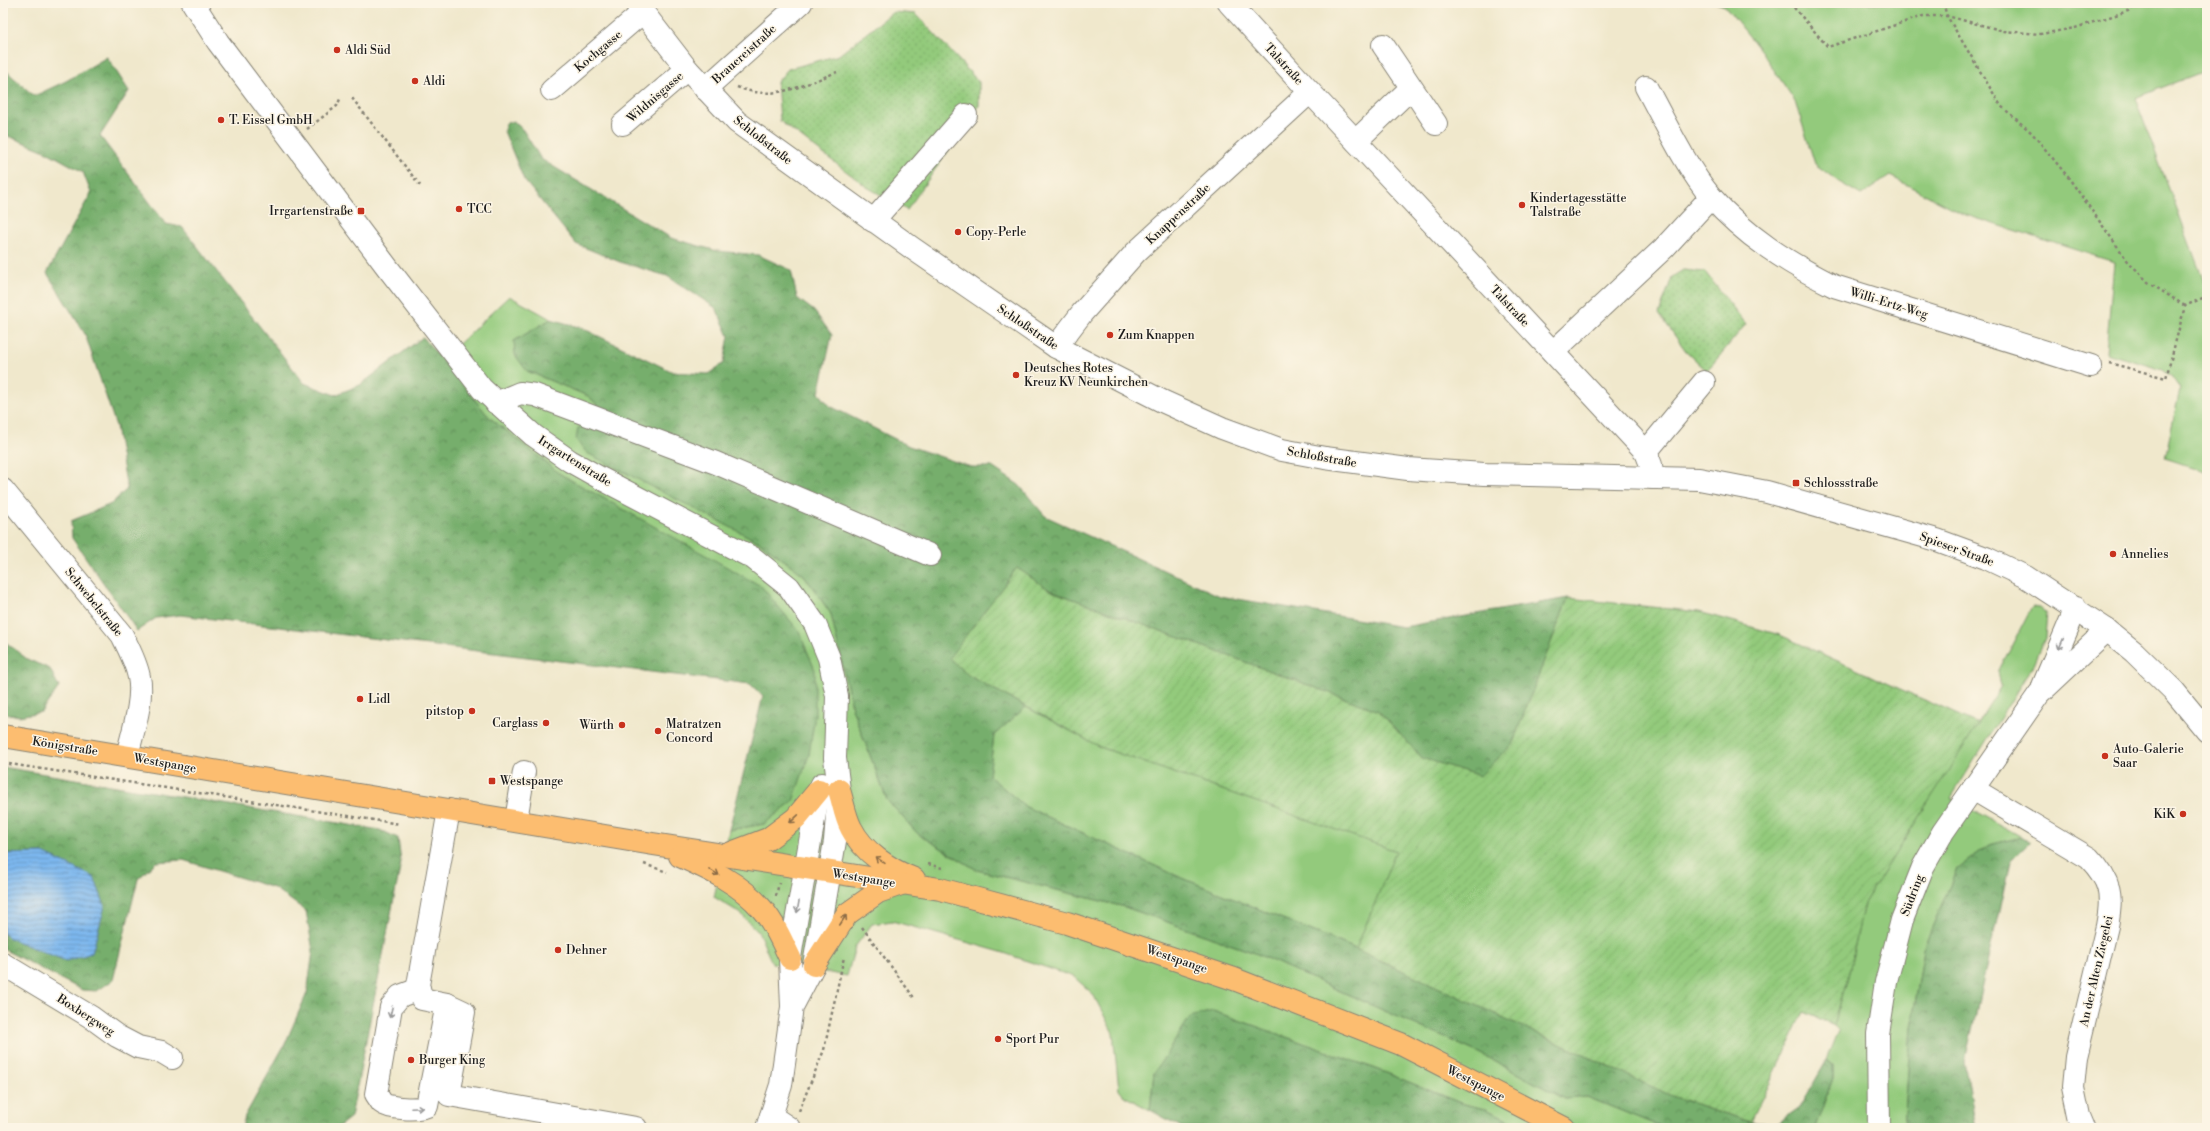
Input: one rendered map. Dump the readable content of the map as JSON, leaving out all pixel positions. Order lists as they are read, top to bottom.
{
  "streets": {
    "main road": ["Königstraße", "Westspange"],
    "street": [
      "Kochgasse",
      "Brauereistraße",
      "Talstraße",
      "Wildnisgasse",
      "Schloßstraße",
      "Knappenstraße",
      "Willi-Ertz-Weg",
      "Irrgartenstraße",
      "Spieser Straße",
      "Schwebelstraße",
      "Südring",
      "An der Alten Ziegelei",
      "Boxbergweg"
    ]
  },
  "crossings": [
    ["Kochgasse", "Schloßstraße"],
    ["Brauereistraße", "Schloßstraße"],
    ["Talstraße", "Schloßstraße"],
    ["Talstraße", "Knappenstraße"],
    ["Talstraße", "Spieser Straße"],
    ["Wildnisgasse", "Schloßstraße"],
    ["Schloßstraße", "Knappenstraße"],
    ["Schloßstraße", "Spieser Straße"],
    ["Irrgartenstraße", "Westspange"],
    ["Spieser Straße", "Südring"],
    ["Schwebelstraße", "Königstraße"],
    ["Schwebelstraße", "Westspange"],
    ["Königstraße", "Westspange"],
    ["Südring", "An der Alten Ziegelei"]
  ],
  "places": {
    "other": [
      "Aldi Süd",
      "Aldi",
      "T. Eissel GmbH",
      "Kindertagesstätte Talstraße",
      "TCC",
      "Copy-Perle",
      "Zum Knappen",
      "Deutsches Rotes Kreuz KV Neunkirchen",
      "Annelies",
      "Lidl",
      "pitstop",
      "Carglass",
      "Würth",
      "Matratzen Concord",
      "Auto-Galerie Saar",
      "KiK",
      "Dehner",
      "Sport Pur",
      "Burger King"
    ],
    "transit": ["Irrgartenstraße", "Schlossstraße", "Westspange"]
  }
}
